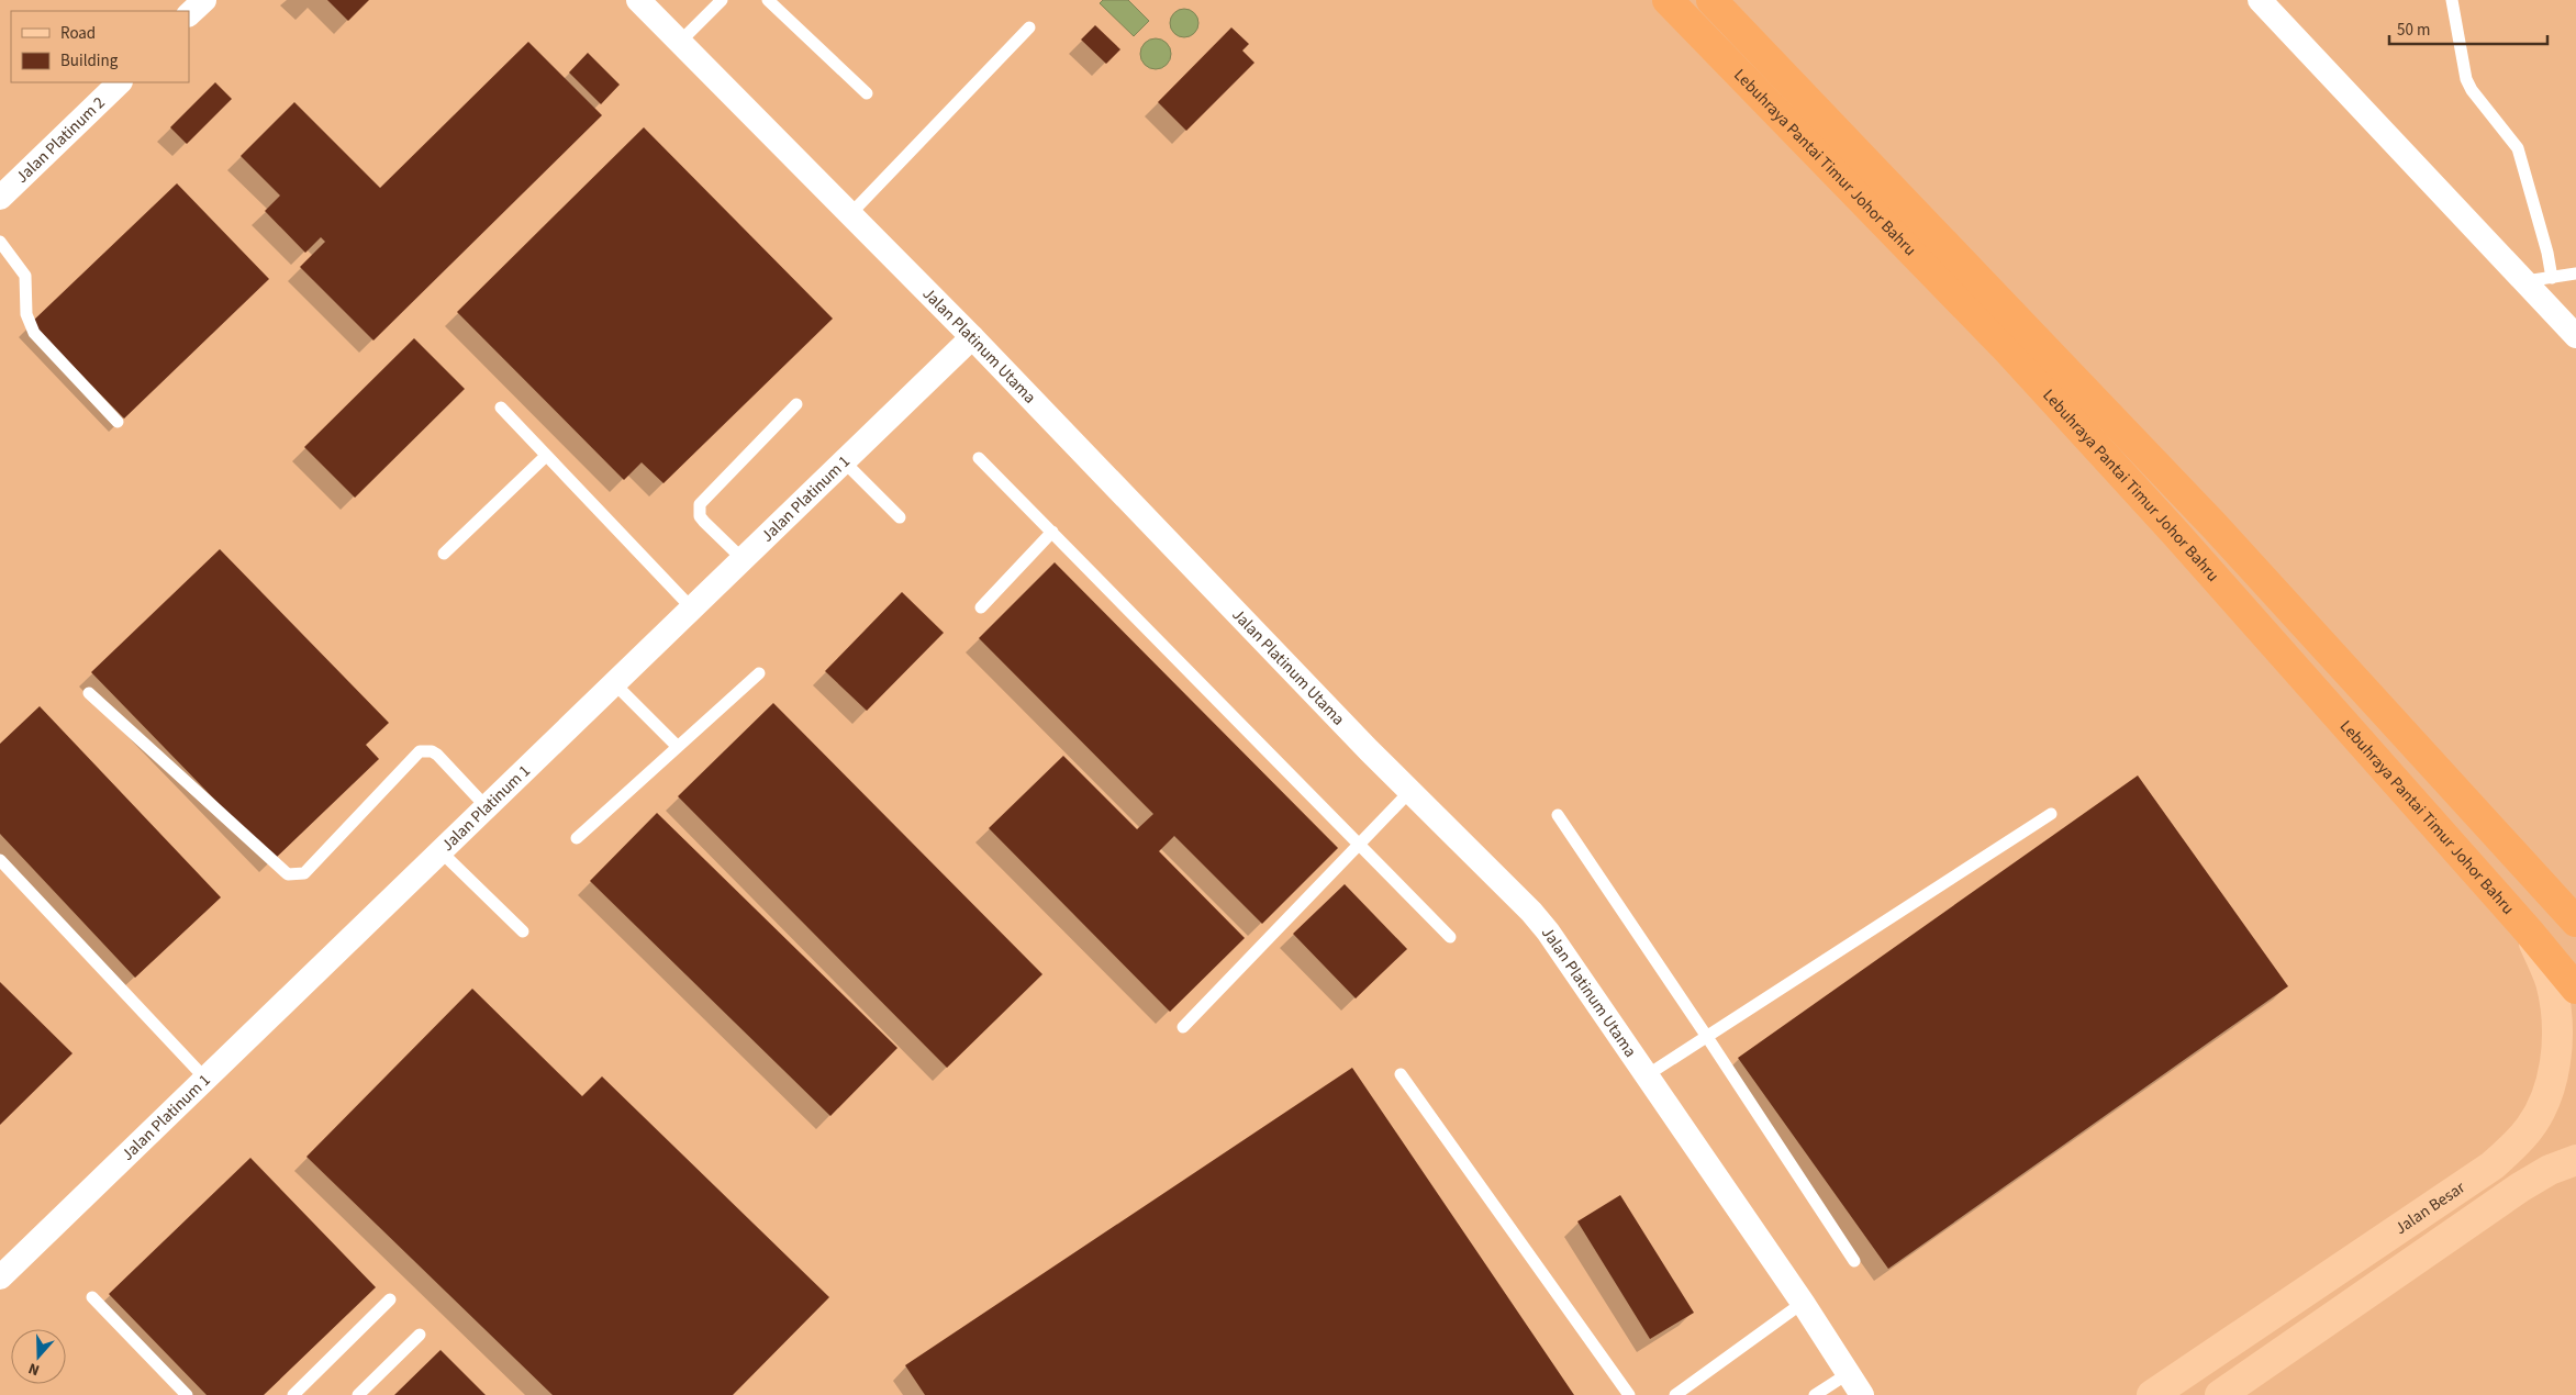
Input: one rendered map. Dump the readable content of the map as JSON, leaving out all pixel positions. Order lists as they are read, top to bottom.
{
  "streets": {
    "highway": ["Lebuhraya Pantai Timur Johor Bahru"],
    "main road": ["Jalan Besar"],
    "street": ["Jalan Platinum 2", "Jalan Platinum Utama", "Jalan Platinum 1"]
  },
  "crossings": [
    ["Lebuhraya Pantai Timur Johor Bahru", "Jalan Besar"],
    ["Jalan Platinum Utama", "Jalan Platinum 1"]
  ],
  "legend": ["Road", "Building"],
  "scale_bar": "50 m",
  "north": "bottom"
}
